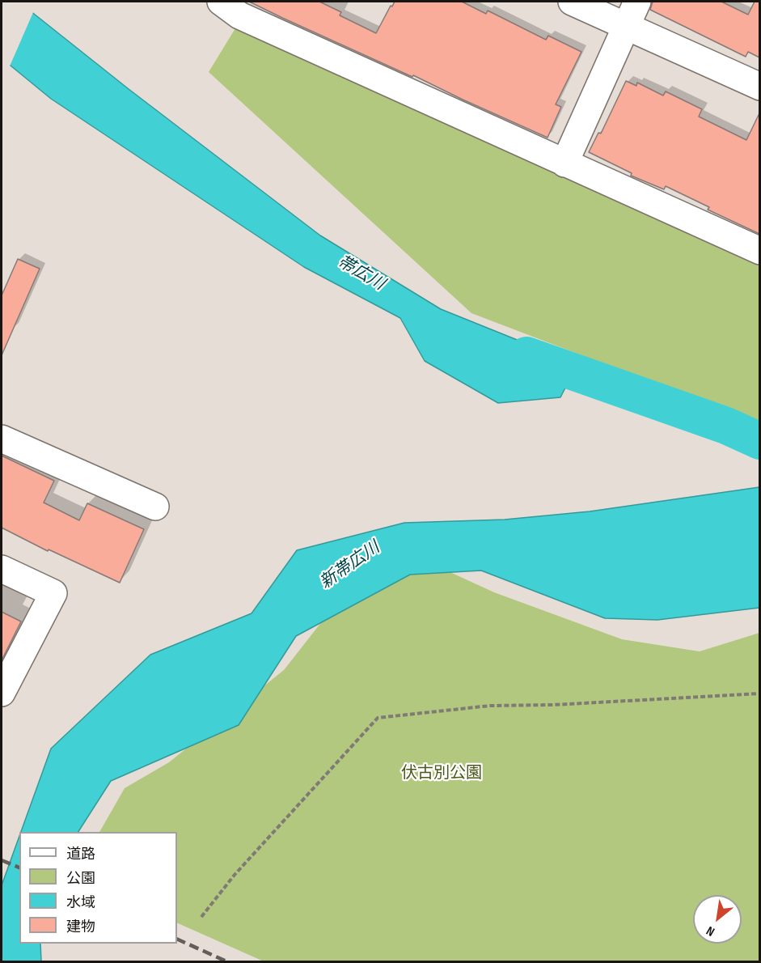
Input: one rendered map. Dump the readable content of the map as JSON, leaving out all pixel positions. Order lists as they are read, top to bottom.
{
  "water": ["帯広川", "新帯広川"],
  "parks": ["伏古別公園"],
  "legend": [
    "道路",
    "公園",
    "水域",
    "建物"
  ],
  "north": "bottom left"
}
